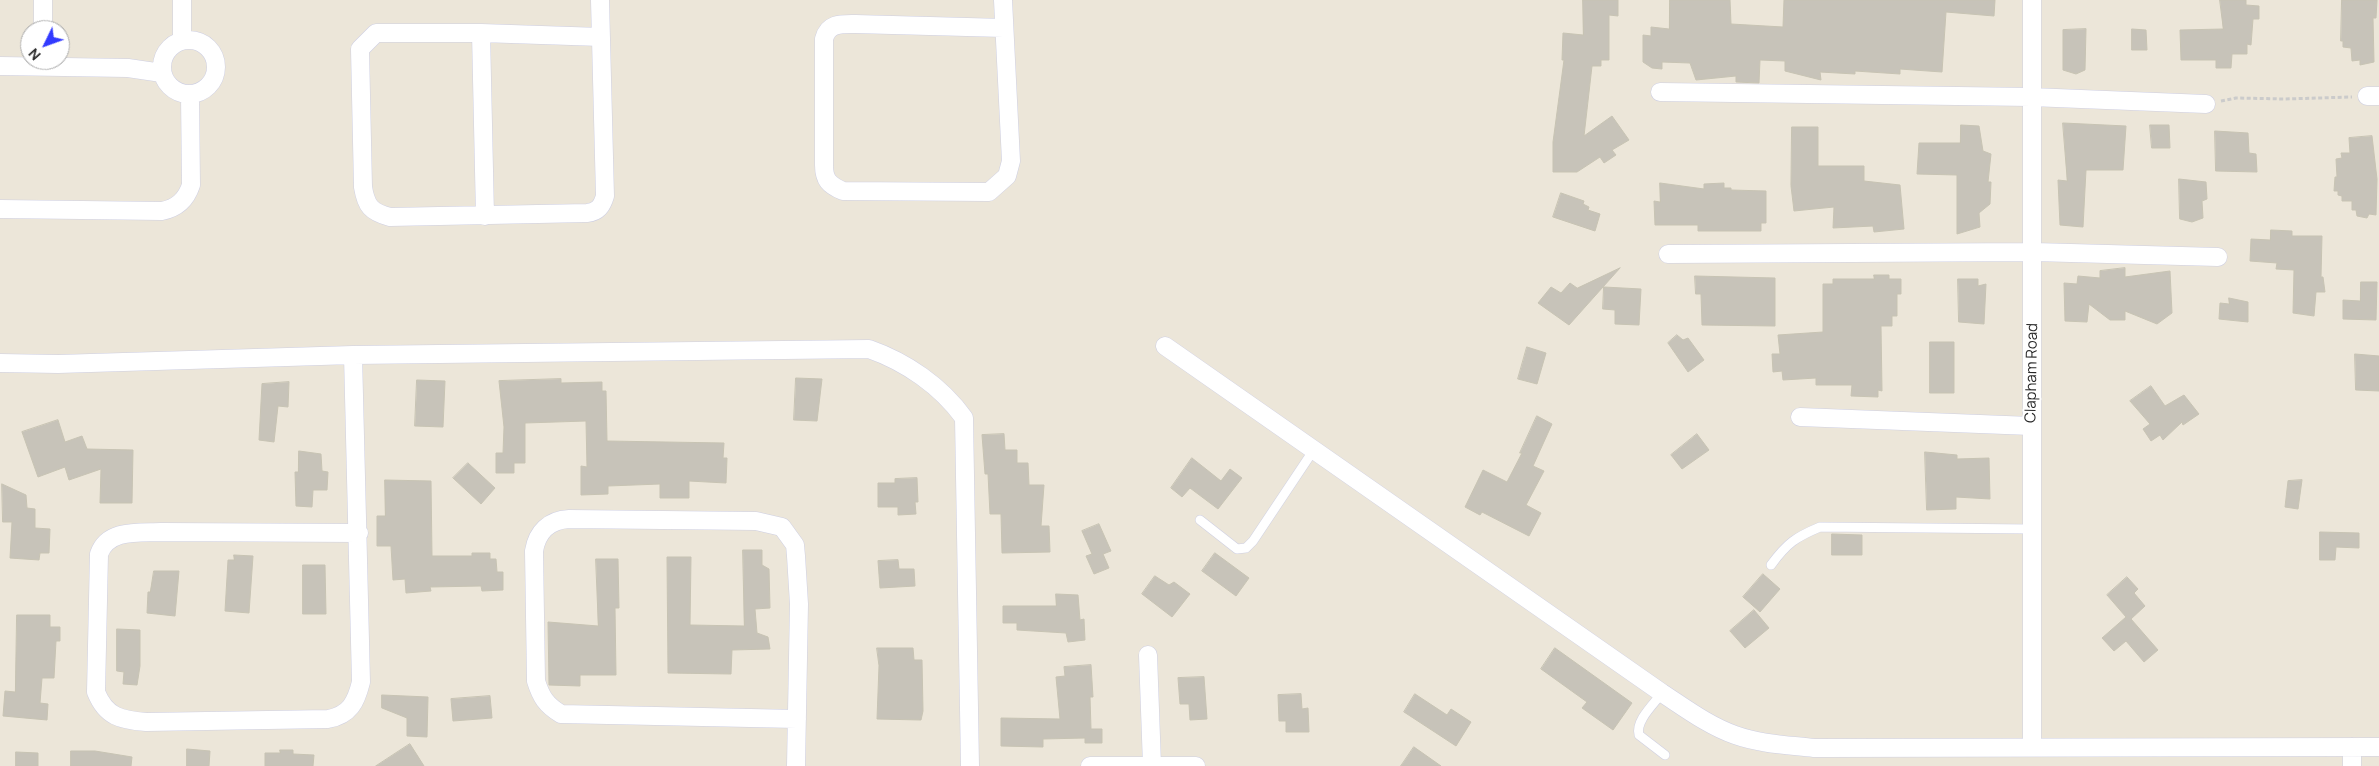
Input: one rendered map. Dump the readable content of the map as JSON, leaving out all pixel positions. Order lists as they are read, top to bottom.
{
  "streets": {
    "street": ["Clapham Road"]
  },
  "north": "bottom left"
}
